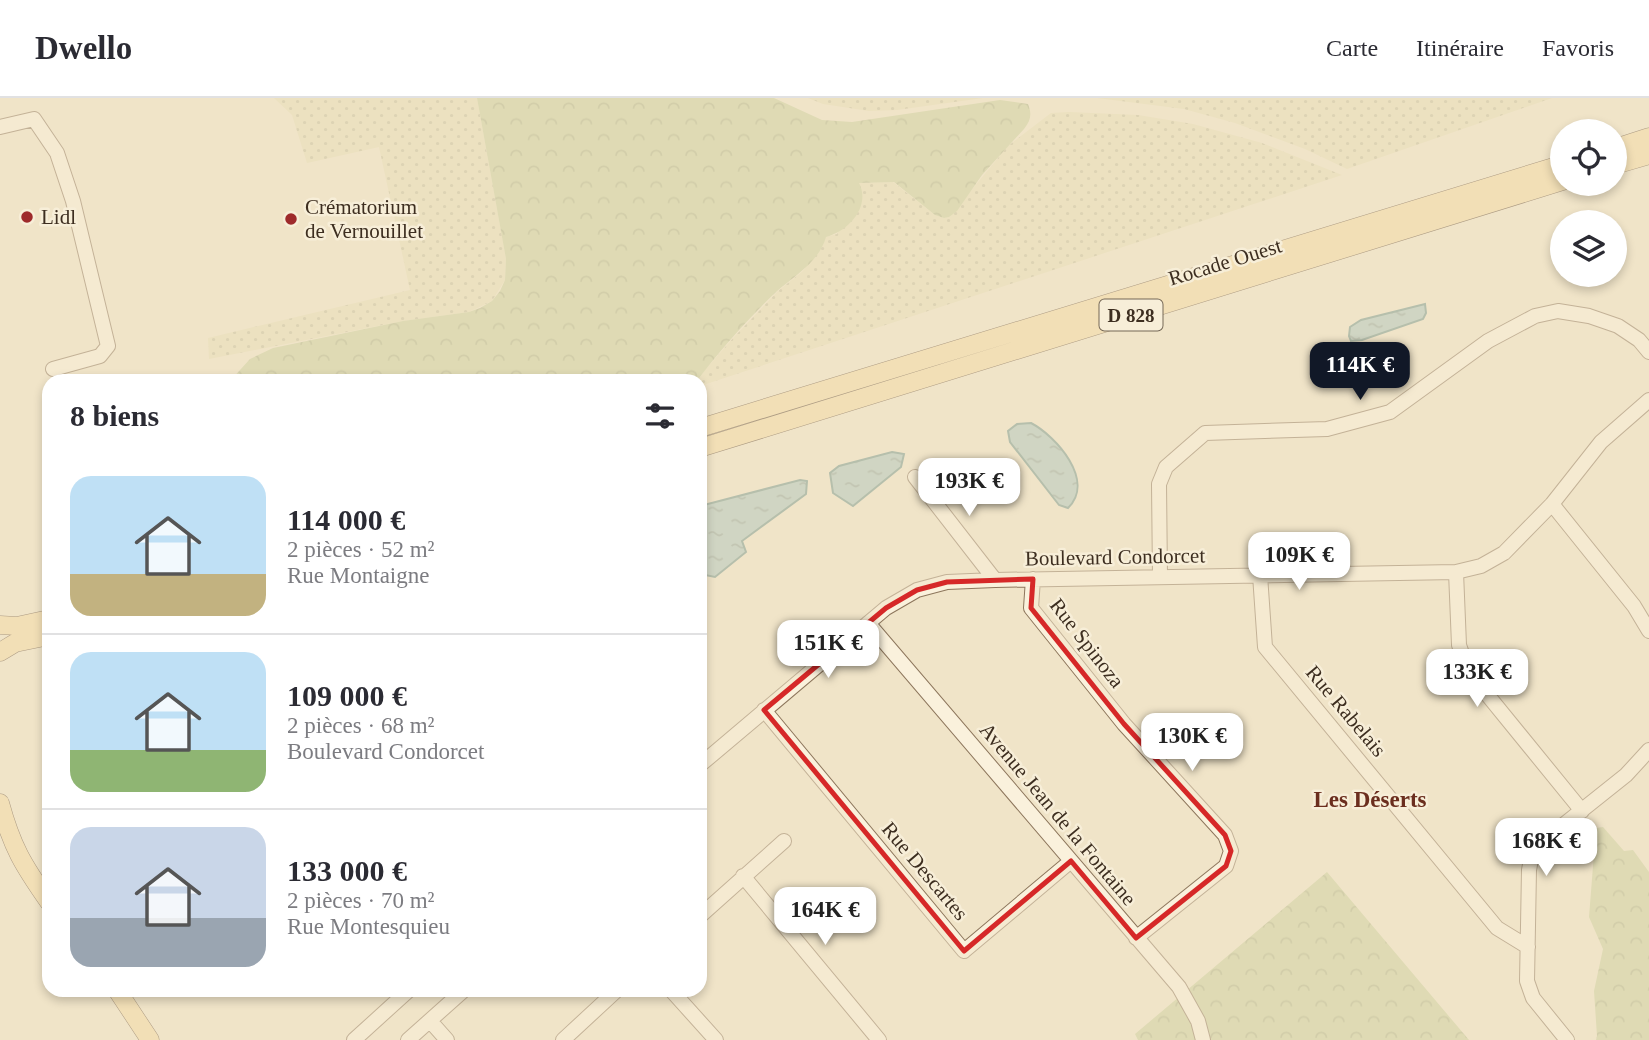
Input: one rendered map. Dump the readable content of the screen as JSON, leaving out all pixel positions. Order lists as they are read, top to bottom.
{
  "streets": {
    "main road": ["Rocade Ouest", "D 828"],
    "street": [
      "Boulevard Condorcet",
      "Rue Spinoza",
      "Rue Rabelais",
      "Avenue Jean de la Fontaine",
      "Rue Descartes"
    ]
  },
  "crossings": [
    ["Boulevard Condorcet", "Rue Spinoza"],
    ["Boulevard Condorcet", "Rue Rabelais"],
    ["Boulevard Condorcet", "Avenue Jean de la Fontaine"],
    ["Boulevard Condorcet", "Rue Descartes"],
    ["Rue Spinoza", "Avenue Jean de la Fontaine"],
    ["Avenue Jean de la Fontaine", "Rue Descartes"]
  ],
  "districts": ["Les Déserts"],
  "places": ["Lidl", "Crématorium de Vernouillet"],
  "page": {
    "header": "Dwello",
    "nav": ["Carte", "Itinéraire", "Favoris"],
    "price": [
      "114K €",
      "193K €",
      "109K €",
      "151K €",
      "133K €",
      "130K €",
      "168K €",
      "164K €"
    ],
    "heading": "8 biens",
    "list": [
      {
        "name": "114 000 €",
        "note": "2 pièces · 52 m² · Rue Montaigne"
      },
      {
        "name": "109 000 €",
        "note": "2 pièces · 68 m² · Boulevard Condorcet"
      },
      {
        "name": "133 000 €",
        "note": "2 pièces · 70 m² · Rue Montesquieu"
      }
    ]
  }
}
